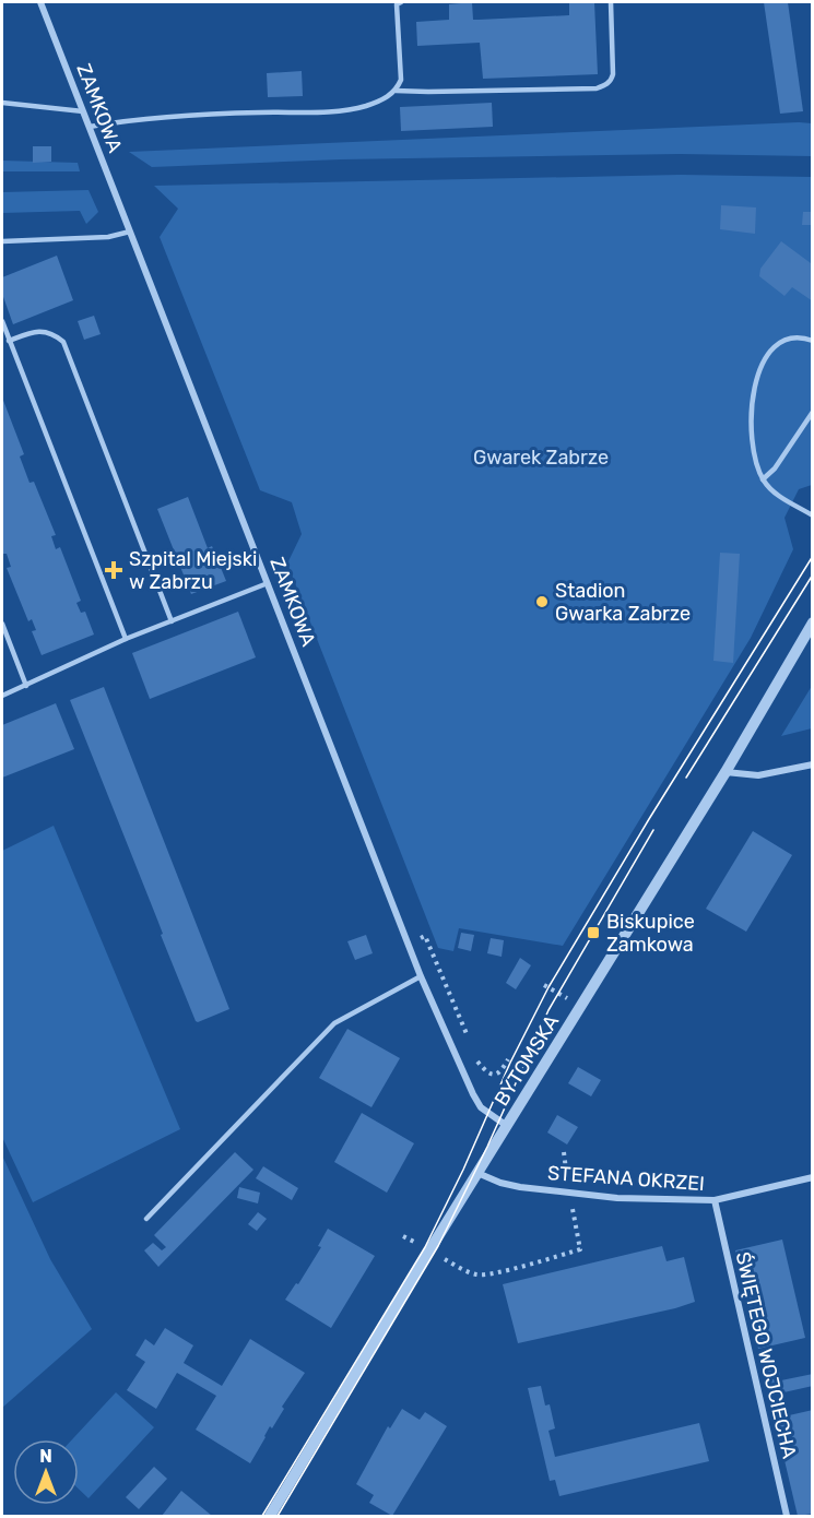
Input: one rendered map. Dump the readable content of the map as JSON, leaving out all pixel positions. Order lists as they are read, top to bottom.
{
  "streets": {
    "street": [
      "ZAMKOWA",
      "BYTOMSKA",
      "STEFANA OKRZEI",
      "ŚWIĘTEGO WOJCIECHA"
    ]
  },
  "crossings": [
    ["ZAMKOWA", "BYTOMSKA"],
    ["BYTOMSKA", "STEFANA OKRZEI"],
    ["STEFANA OKRZEI", "ŚWIĘTEGO WOJCIECHA"]
  ],
  "parks": ["Gwarek Zabrze"],
  "places": {
    "health": ["Szpital Miejski w Zabrzu"],
    "other": ["Stadion Gwarka Zabrze"],
    "transit": ["Biskupice Zamkowa"]
  },
  "north": "top"
}
